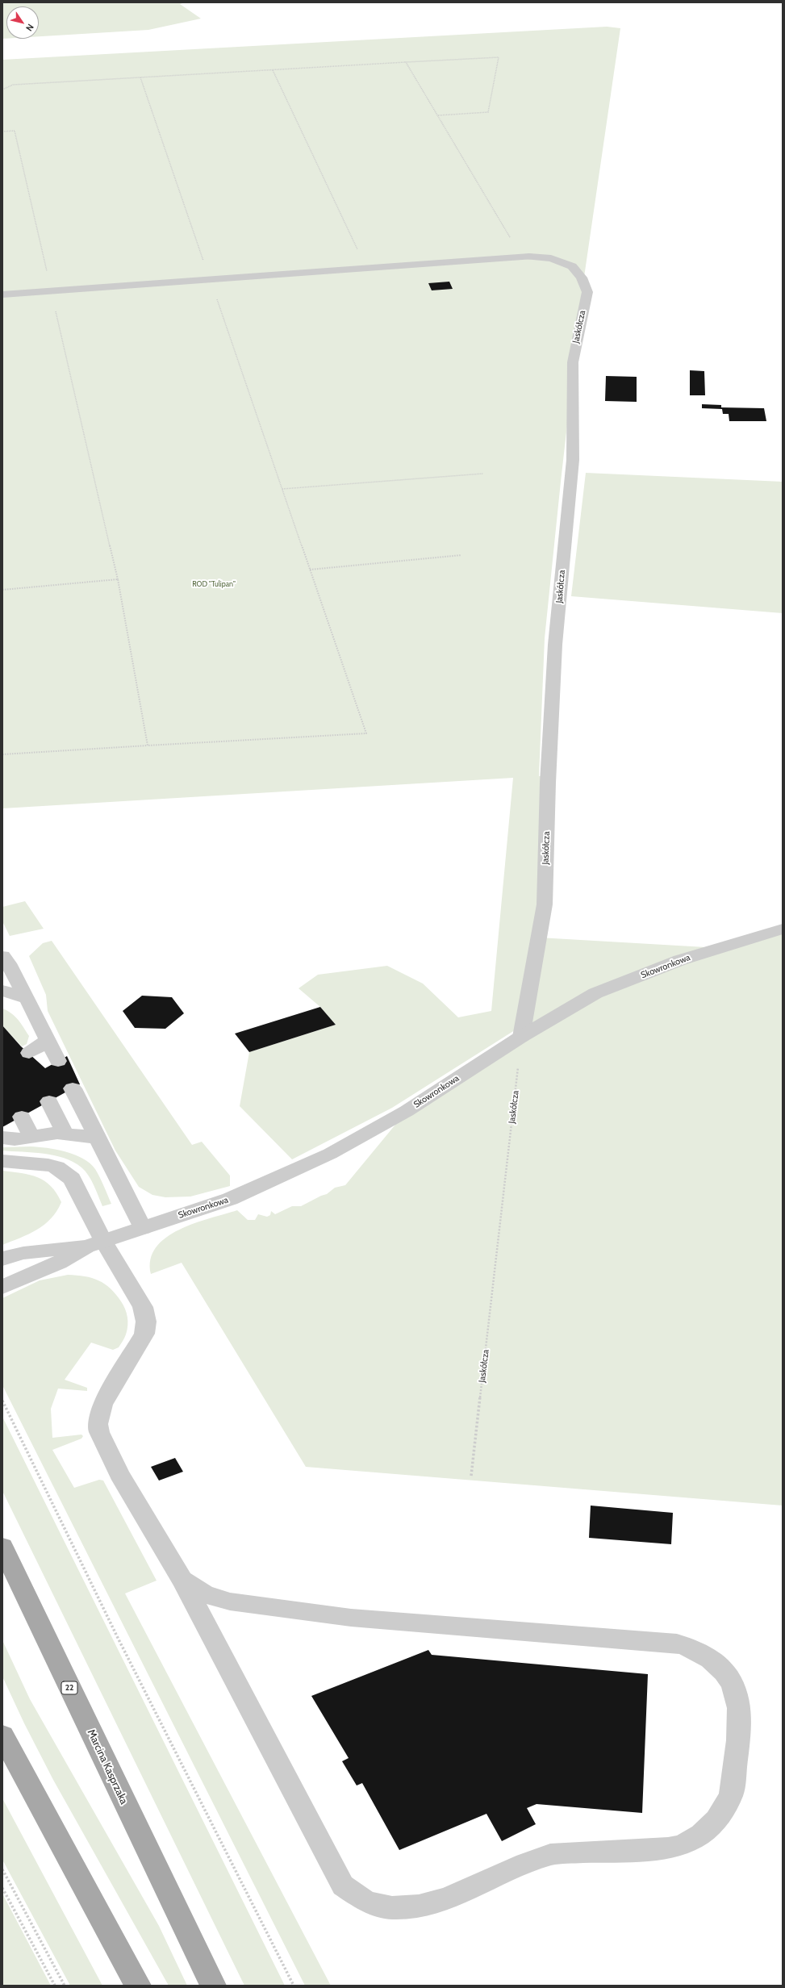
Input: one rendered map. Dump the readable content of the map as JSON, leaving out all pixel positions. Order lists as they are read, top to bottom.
{
  "streets": {
    "main road": ["22", "Marcina Kasprzaka"],
    "street": ["Jaskółcza", "Skowronkowa"]
  },
  "crossings": [
    ["Jaskółcza", "Skowronkowa"]
  ],
  "parks": ["ROD \"Tulipan\""],
  "north": "bottom right"
}
